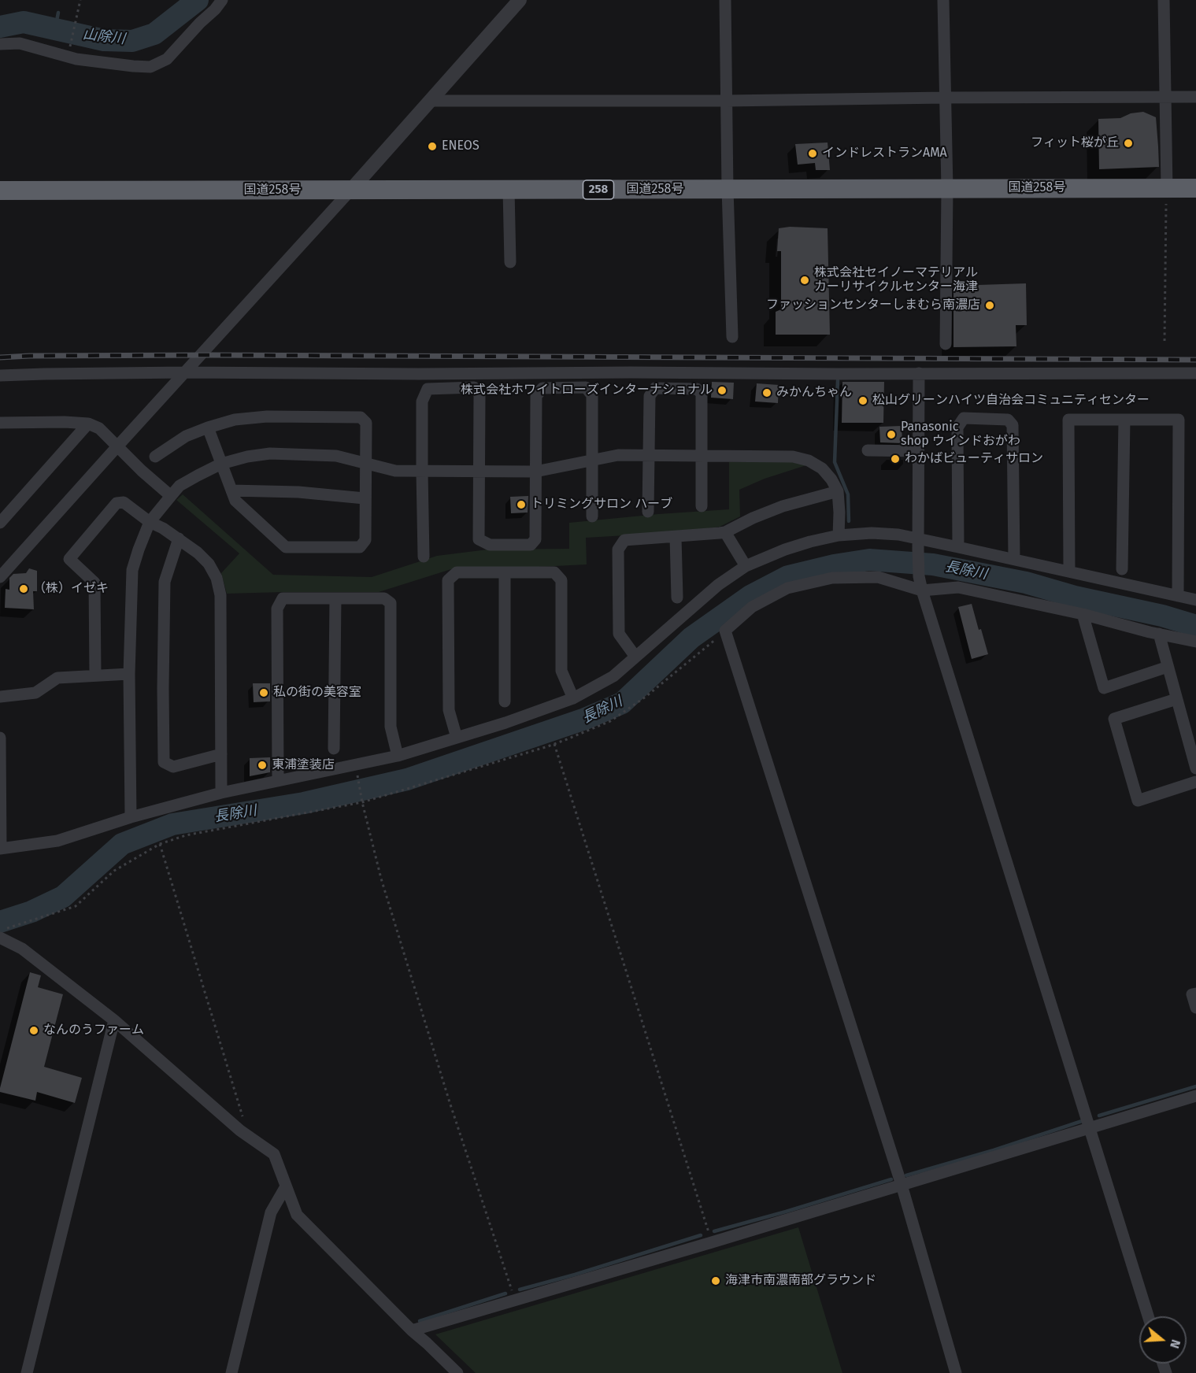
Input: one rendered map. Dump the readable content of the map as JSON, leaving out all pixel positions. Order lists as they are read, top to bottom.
{
  "streets": {
    "highway": ["国道258号", "258"]
  },
  "water": ["山除川", "長除川"],
  "places": [
    "フィット桜が丘",
    "ENEOS",
    "インドレストランAMA",
    "株式会社セイノーマテリアル カーリサイクルセンター海津",
    "ファッションセンターしまむら南濃店",
    "株式会社ホワイトローズインターナショナル",
    "みかんちゃん",
    "松山グリーンハイツ自治会コミュニティセンター",
    "Panasonic shop ウインドおがわ",
    "わかばビューティサロン",
    "トリミングサロン ハーブ",
    "（株）イゼキ",
    "私の街の美容室",
    "東浦塗装店",
    "なんのうファーム",
    "海津市南濃南部グラウンド"
  ],
  "north": "right"
}
